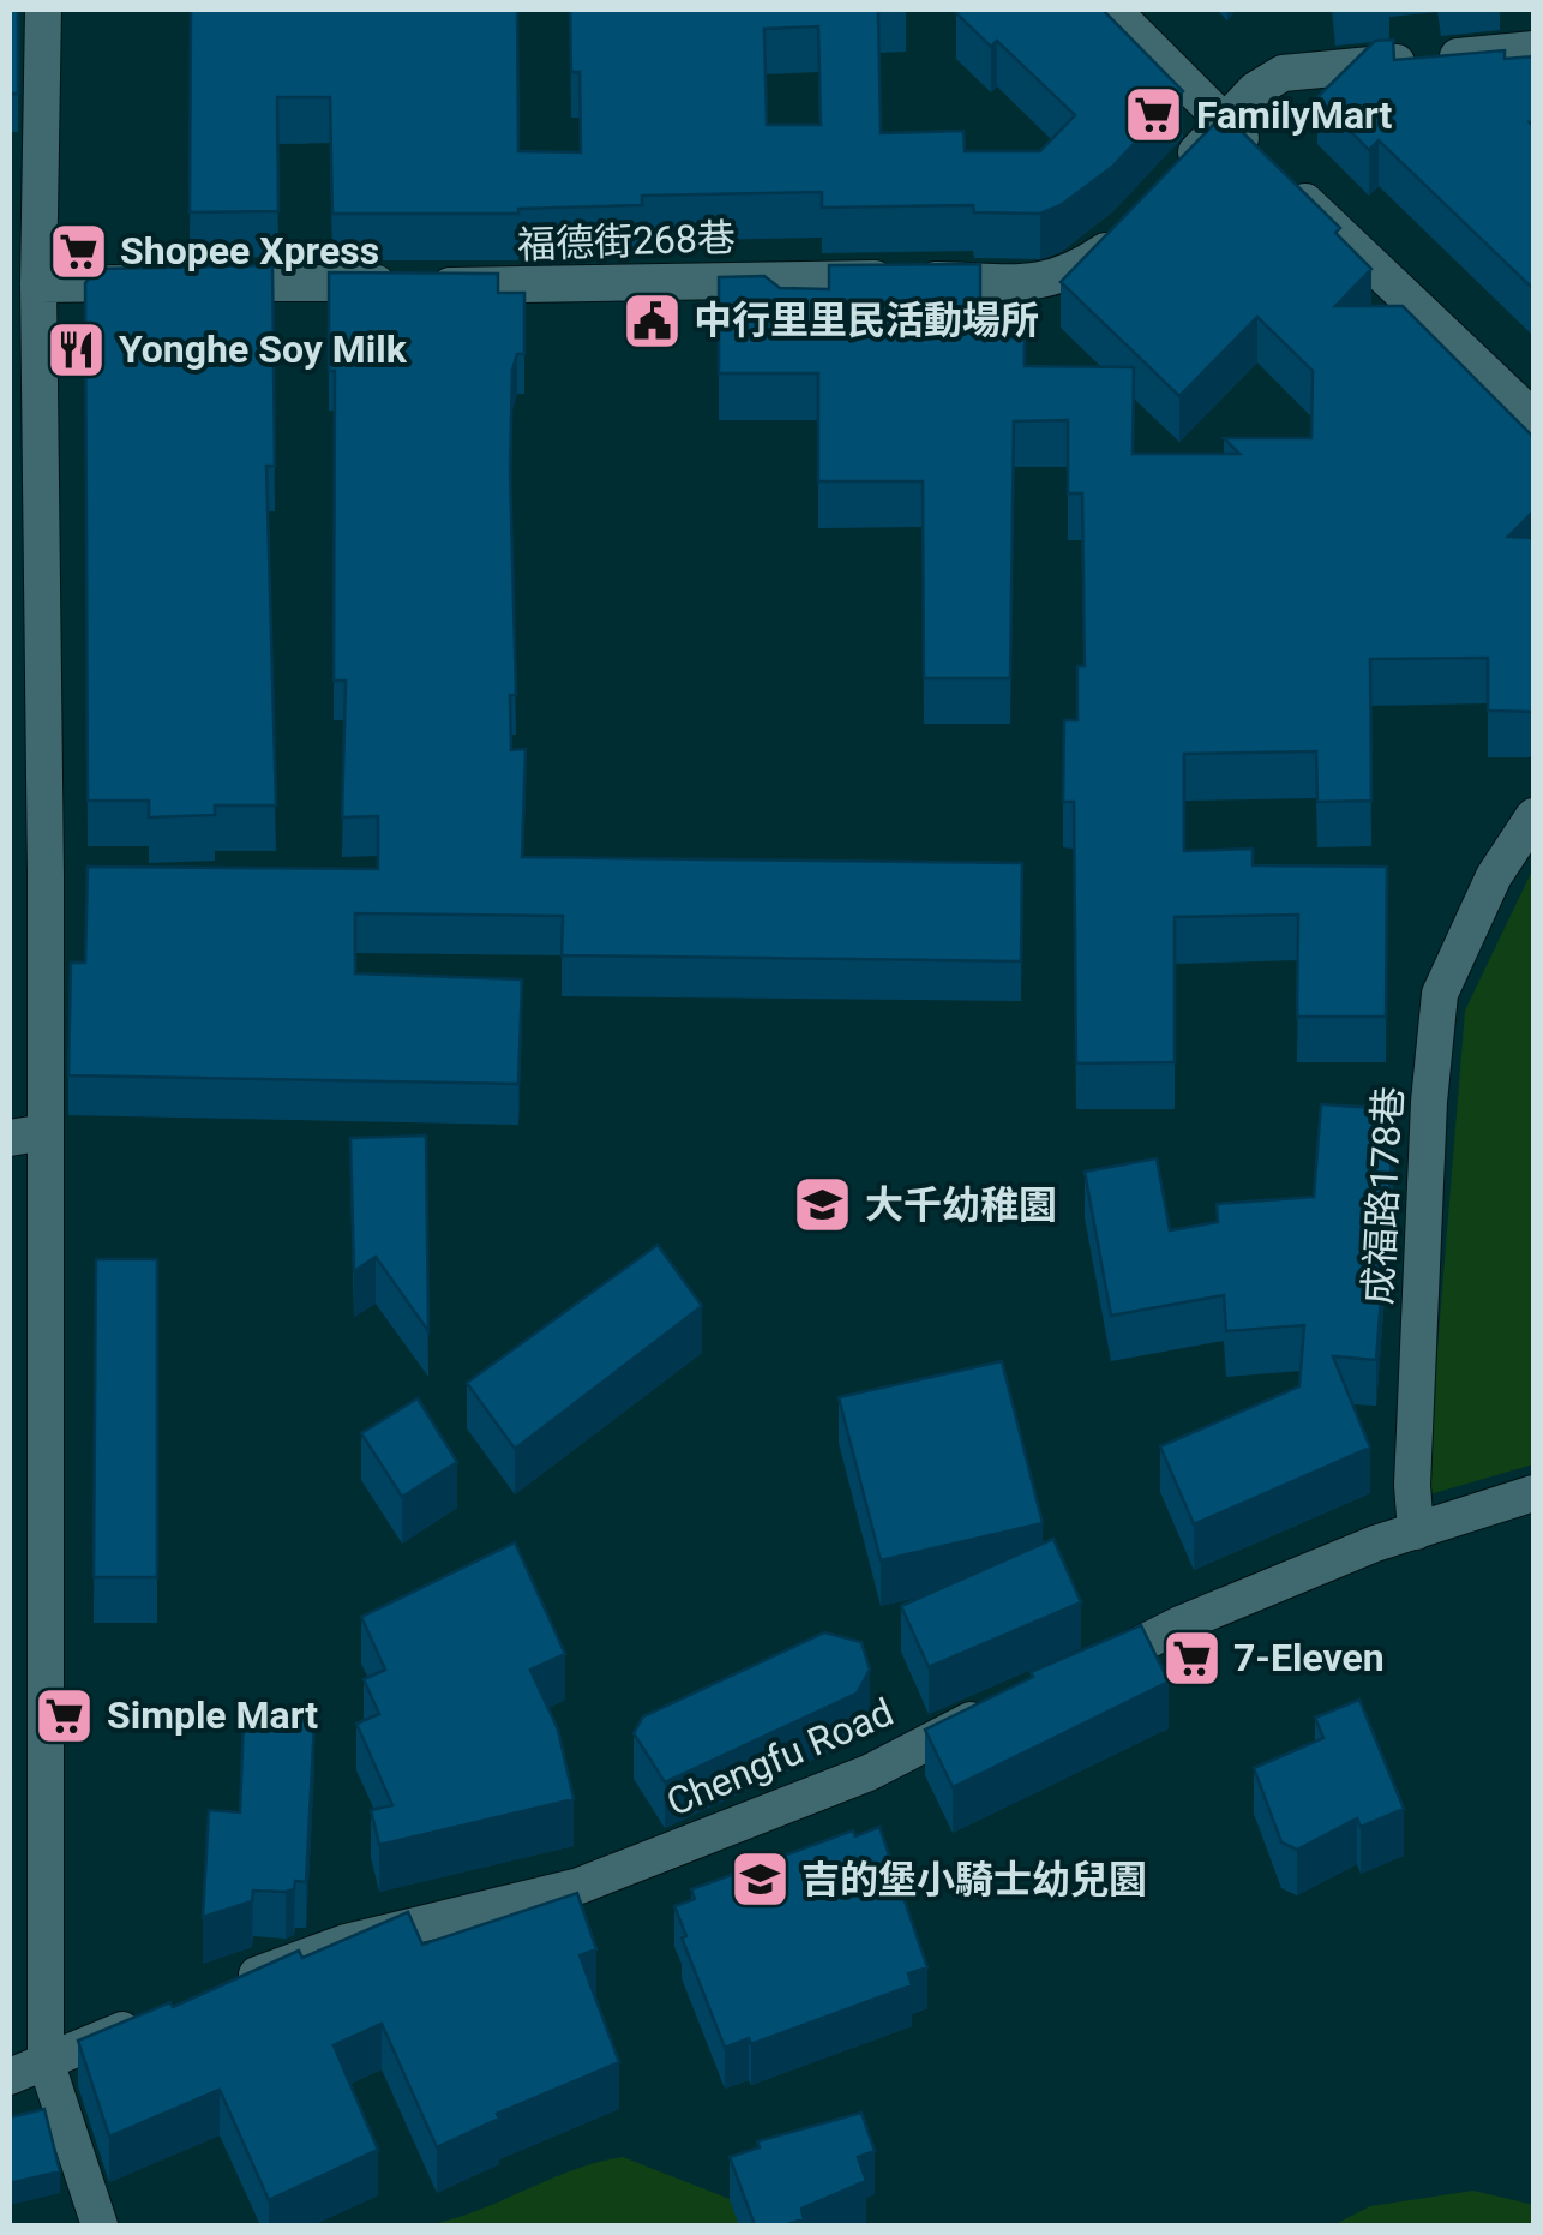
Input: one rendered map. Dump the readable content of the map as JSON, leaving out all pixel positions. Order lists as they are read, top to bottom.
{
  "streets": {
    "street": ["福德街268巷", "成福路178巷", "Chengfu Road"]
  },
  "places": {
    "supermarket": [
      "FamilyMart",
      "Shopee Xpress",
      "7-Eleven",
      "Simple Mart"
    ],
    "public building": ["中行里里民活動場所"],
    "restaurant": ["Yonghe Soy Milk"],
    "school or university": ["大千幼稚園", "吉的堡小騎士幼兒園"]
  }
}
